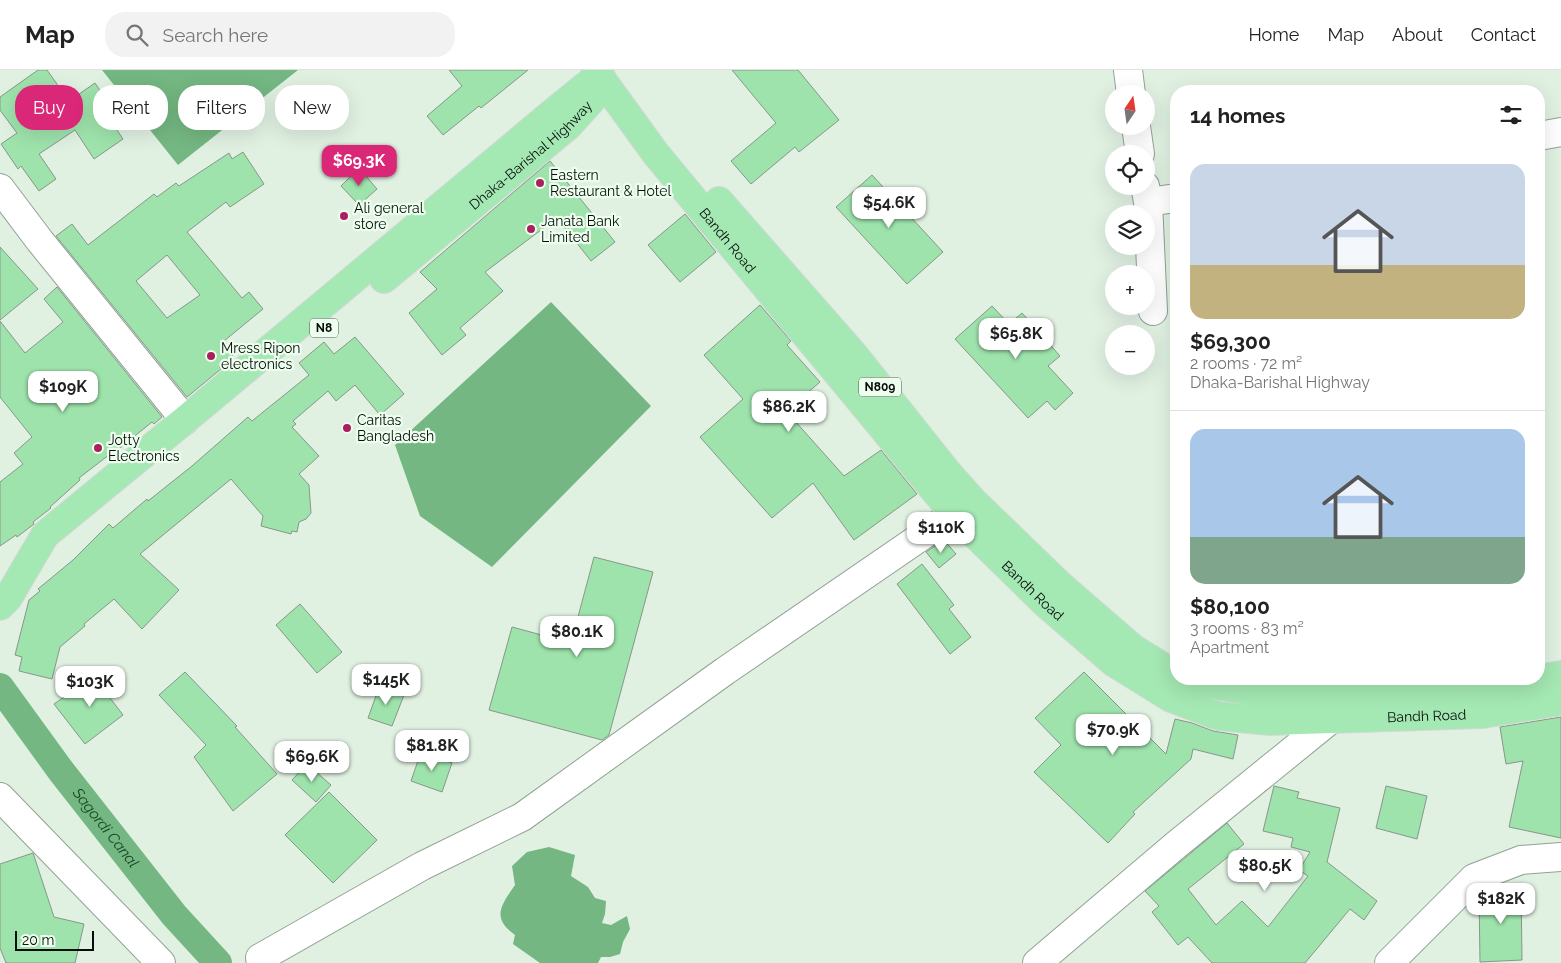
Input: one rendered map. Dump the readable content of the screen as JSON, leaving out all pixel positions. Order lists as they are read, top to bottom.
{
  "streets": {
    "highway": [
      "Dhaka-Barishal Highway",
      "Bandh Road",
      "N8",
      "N809"
    ]
  },
  "crossings": [
    ["Dhaka-Barishal Highway", "Bandh Road"],
    ["Dhaka-Barishal Highway", "N8"]
  ],
  "water": ["Sagordi Canal"],
  "places": [
    "Eastern Restaurant & Hotel",
    "Ali general store",
    "Janata Bank Limited",
    "Mress Ripon electronics",
    "Caritas Bangladesh",
    "Jotty Electronics"
  ],
  "scale_bar": "20 m",
  "north": "top",
  "page": {
    "header": "Map",
    "search": "Search here",
    "nav": [
      "Home",
      "Map",
      "About",
      "Contact"
    ],
    "map_buttons": ["+", "−"],
    "chip": [
      "Buy",
      "Rent",
      "Filters",
      "New"
    ],
    "heading": "14 homes",
    "price": [
      "$69.3K",
      "$54.6K",
      "$65.8K",
      "$109K",
      "$86.2K",
      "$110K",
      "$80.1K",
      "$145K",
      "$103K",
      "$70.9K",
      "$81.8K",
      "$69.6K",
      "$80.5K",
      "$182K"
    ],
    "list": [
      {
        "name": "$69,300",
        "note": "2 rooms · 72 m² · Dhaka-Barishal Highway"
      },
      {
        "name": "$80,100",
        "note": "3 rooms · 83 m² · Apartment"
      }
    ],
    "scale": "20 m"
  }
}
